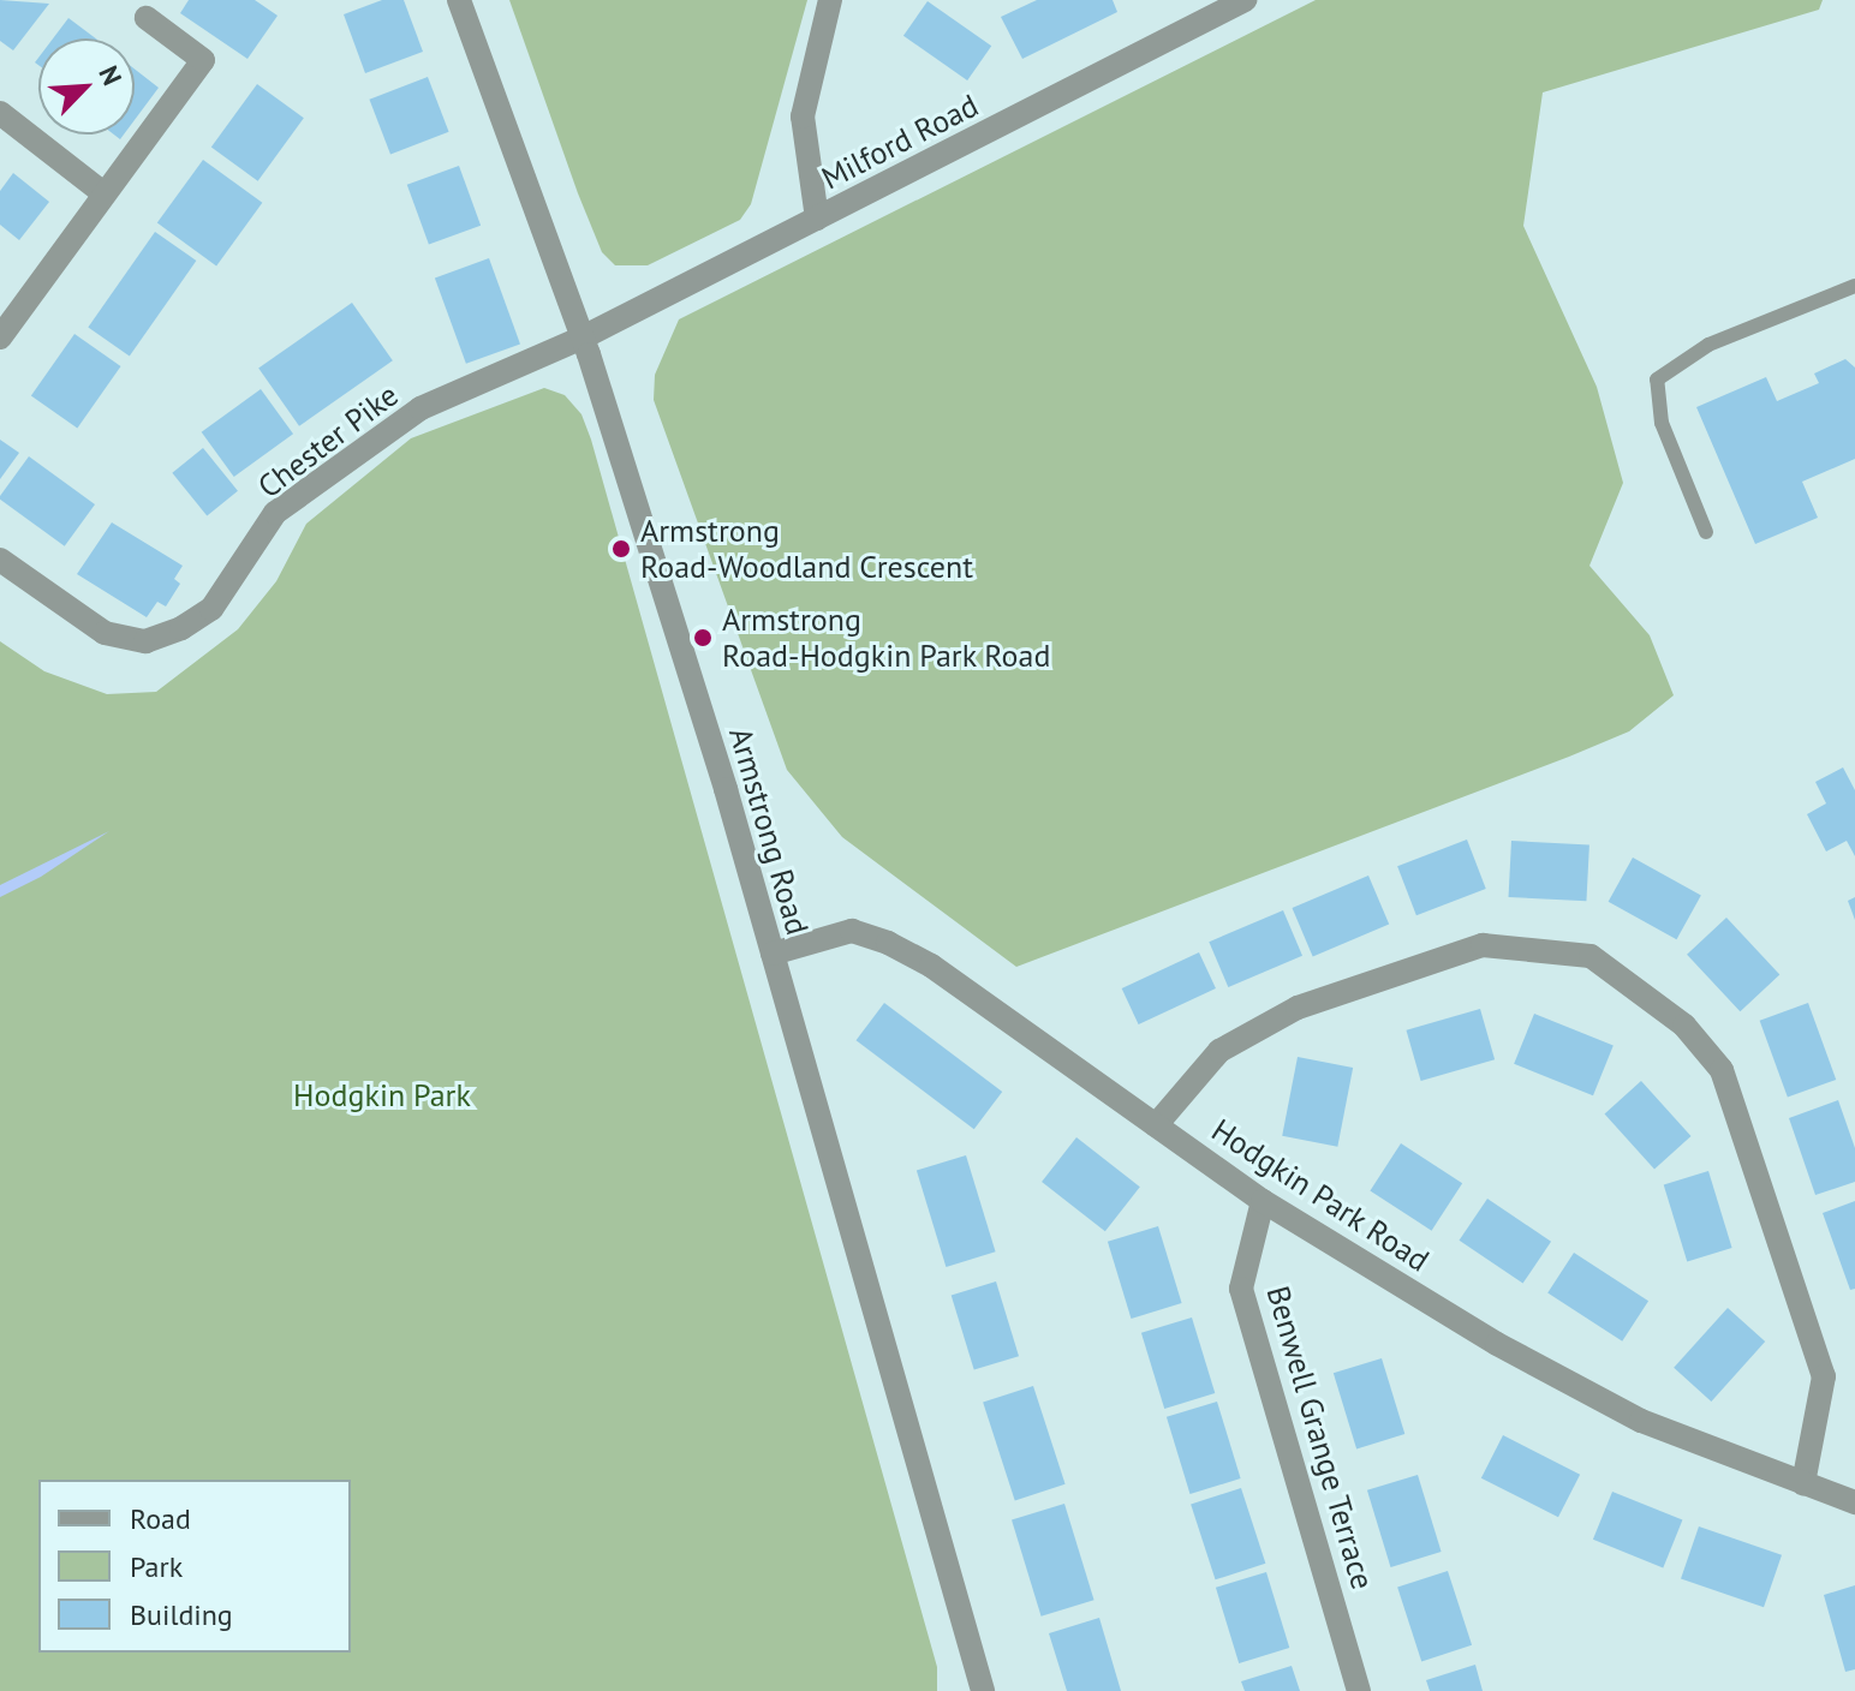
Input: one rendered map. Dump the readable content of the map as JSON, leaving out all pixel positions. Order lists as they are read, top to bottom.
{
  "streets": {
    "street": [
      "Milford Road",
      "Chester Pike",
      "Armstrong Road",
      "Hodgkin Park Road",
      "Benwell Grange Terrace"
    ]
  },
  "crossings": [
    ["Milford Road", "Chester Pike"],
    ["Milford Road", "Armstrong Road"],
    ["Chester Pike", "Armstrong Road"],
    ["Armstrong Road", "Hodgkin Park Road"],
    ["Hodgkin Park Road", "Benwell Grange Terrace"]
  ],
  "parks": ["Hodgkin Park"],
  "places": ["Armstrong Road-Woodland Crescent", "Armstrong Road-Hodgkin Park Road"],
  "legend": ["Road", "Park", "Building"],
  "north": "top right"
}
